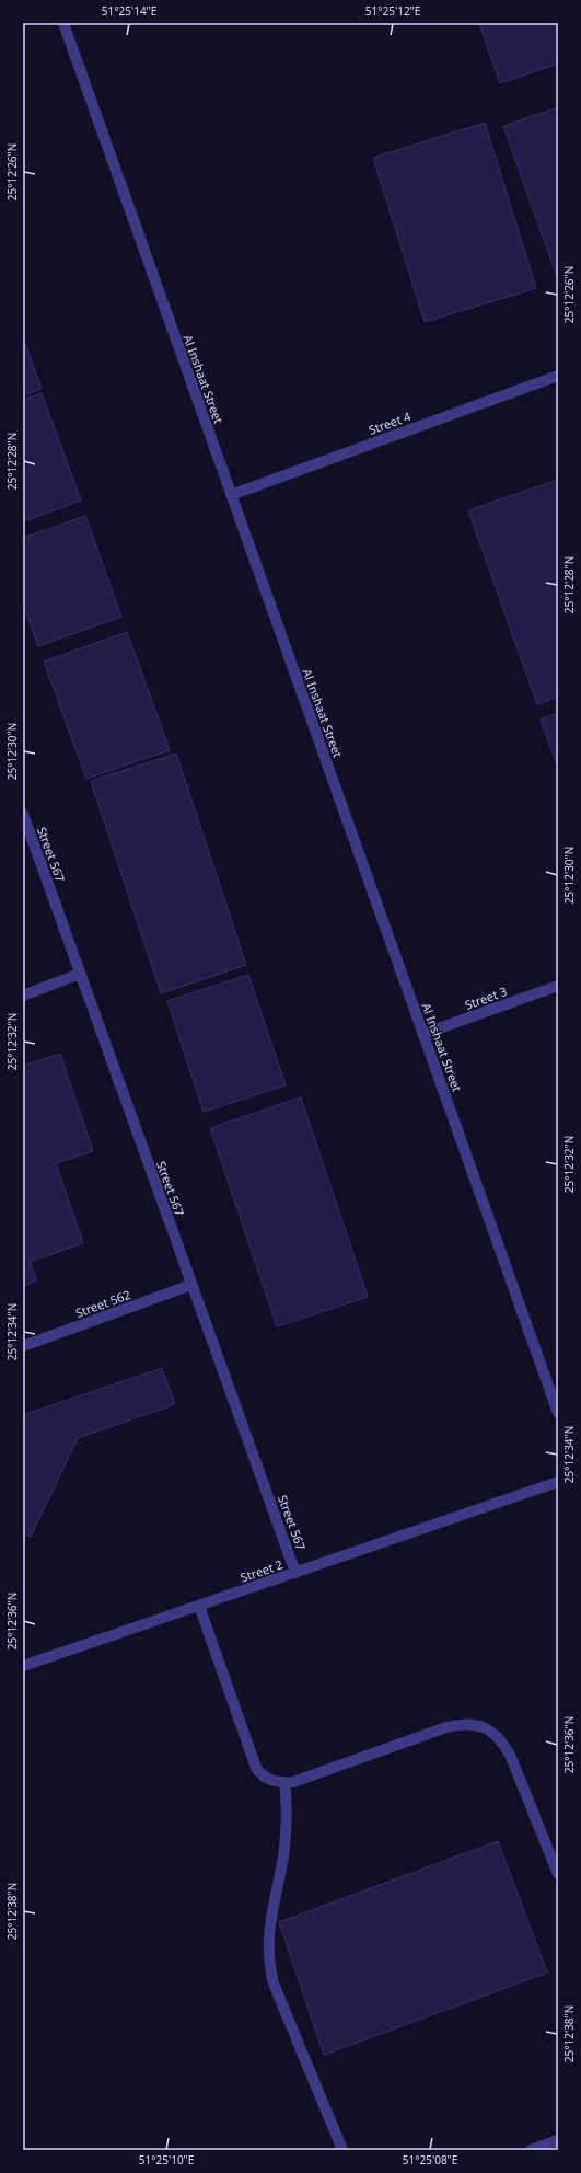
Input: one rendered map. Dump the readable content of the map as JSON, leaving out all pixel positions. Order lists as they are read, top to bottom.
{
  "streets": {
    "street": [
      "Al Inshaat Street",
      "Street 4",
      "Street 567",
      "Street 3",
      "Street 562",
      "Street 2"
    ]
  },
  "crossings": [
    ["Al Inshaat Street", "Street 4"],
    ["Al Inshaat Street", "Street 3"],
    ["Street 567", "Street 562"],
    ["Street 567", "Street 2"]
  ],
  "coordinates": [
    "51°25'14\"E",
    "51°25'12\"E",
    "25°12'26\"N",
    "25°12'28\"N",
    "25°12'30\"N",
    "25°12'32\"N",
    "25°12'34\"N",
    "25°12'36\"N",
    "25°12'38\"N",
    "51°25'10\"E",
    "51°25'08\"E"
  ]
}
